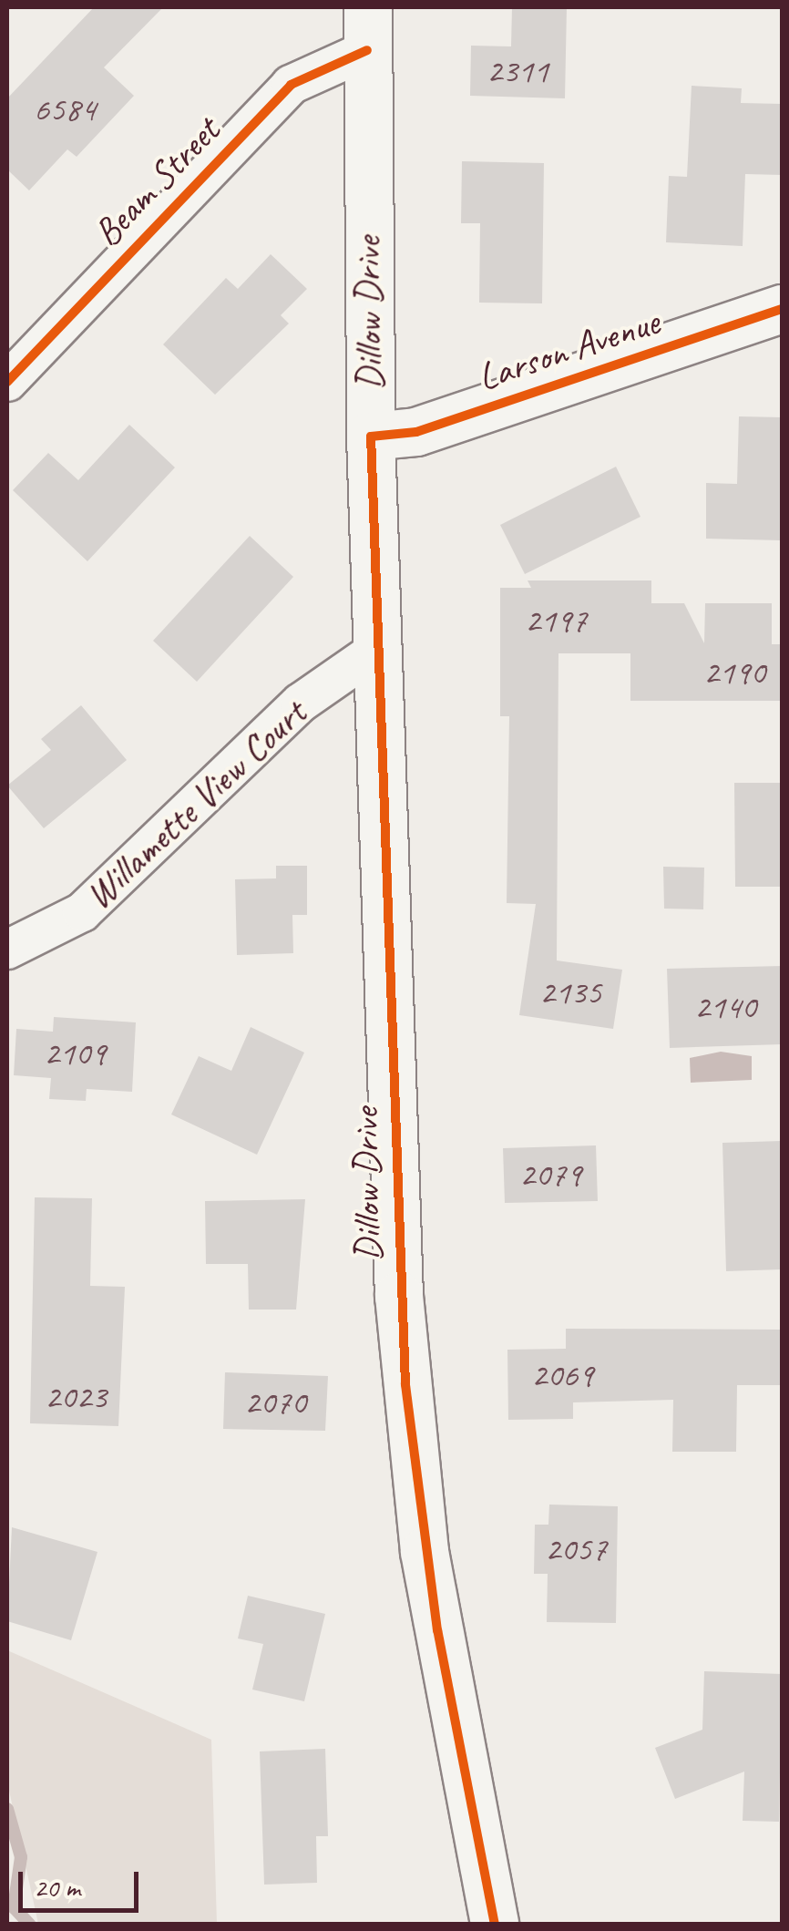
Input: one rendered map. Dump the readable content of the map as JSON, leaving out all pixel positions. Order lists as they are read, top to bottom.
{
  "streets": {
    "street": [
      "Beam Street",
      "Dillow Drive",
      "Larson Avenue",
      "Willamette View Court"
    ]
  },
  "crossings": [
    ["Beam Street", "Dillow Drive"],
    ["Dillow Drive", "Larson Avenue"],
    ["Dillow Drive", "Willamette View Court"]
  ],
  "house_numbers": [
    "2311",
    "6584",
    "2197",
    "2190",
    "2135",
    "2140",
    "2109",
    "2079",
    "2069",
    "2023",
    "2070",
    "2057"
  ],
  "scale_bar": "20 m"
}
